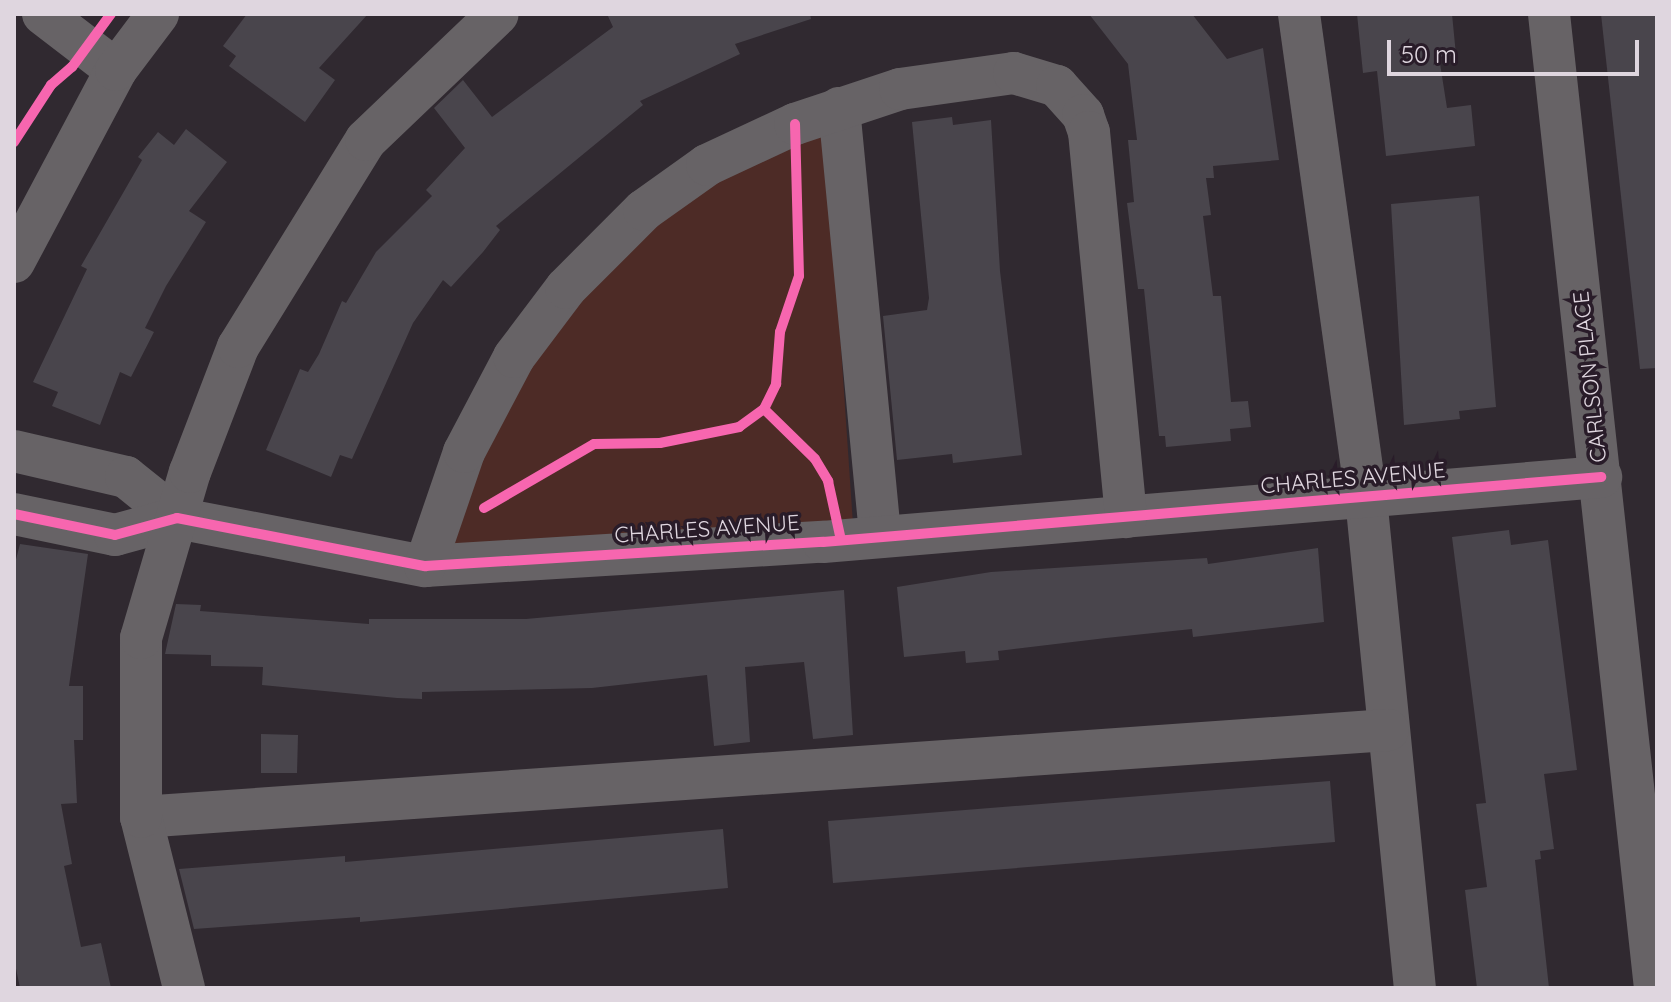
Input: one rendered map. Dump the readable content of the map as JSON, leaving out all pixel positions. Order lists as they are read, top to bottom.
{
  "streets": {
    "street": ["CARLSON PLACE", "CHARLES AVENUE"]
  },
  "crossings": [
    ["CARLSON PLACE", "CHARLES AVENUE"]
  ],
  "scale_bar": "50 m"
}
